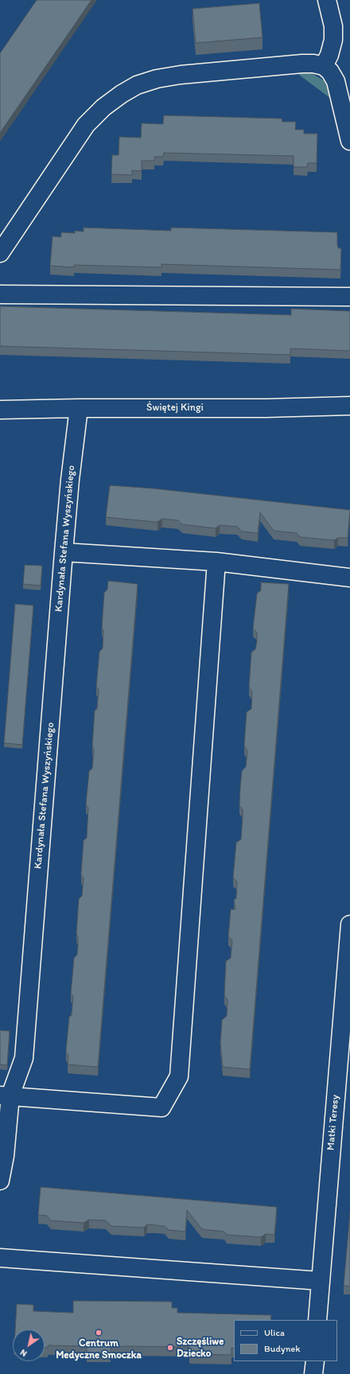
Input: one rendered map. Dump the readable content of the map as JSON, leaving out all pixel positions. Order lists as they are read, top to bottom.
{
  "streets": {
    "street": ["Świętej Kingi", "Kardynała Stefana Wyszyńskiego", "Matki Teresy"]
  },
  "crossings": [
    ["Świętej Kingi", "Kardynała Stefana Wyszyńskiego"]
  ],
  "places": ["Centrum Medyczne Smoczka", "Szczęśliwe Dziecko"],
  "legend": ["Ulica", "Budynek"],
  "north": "bottom left"
}
